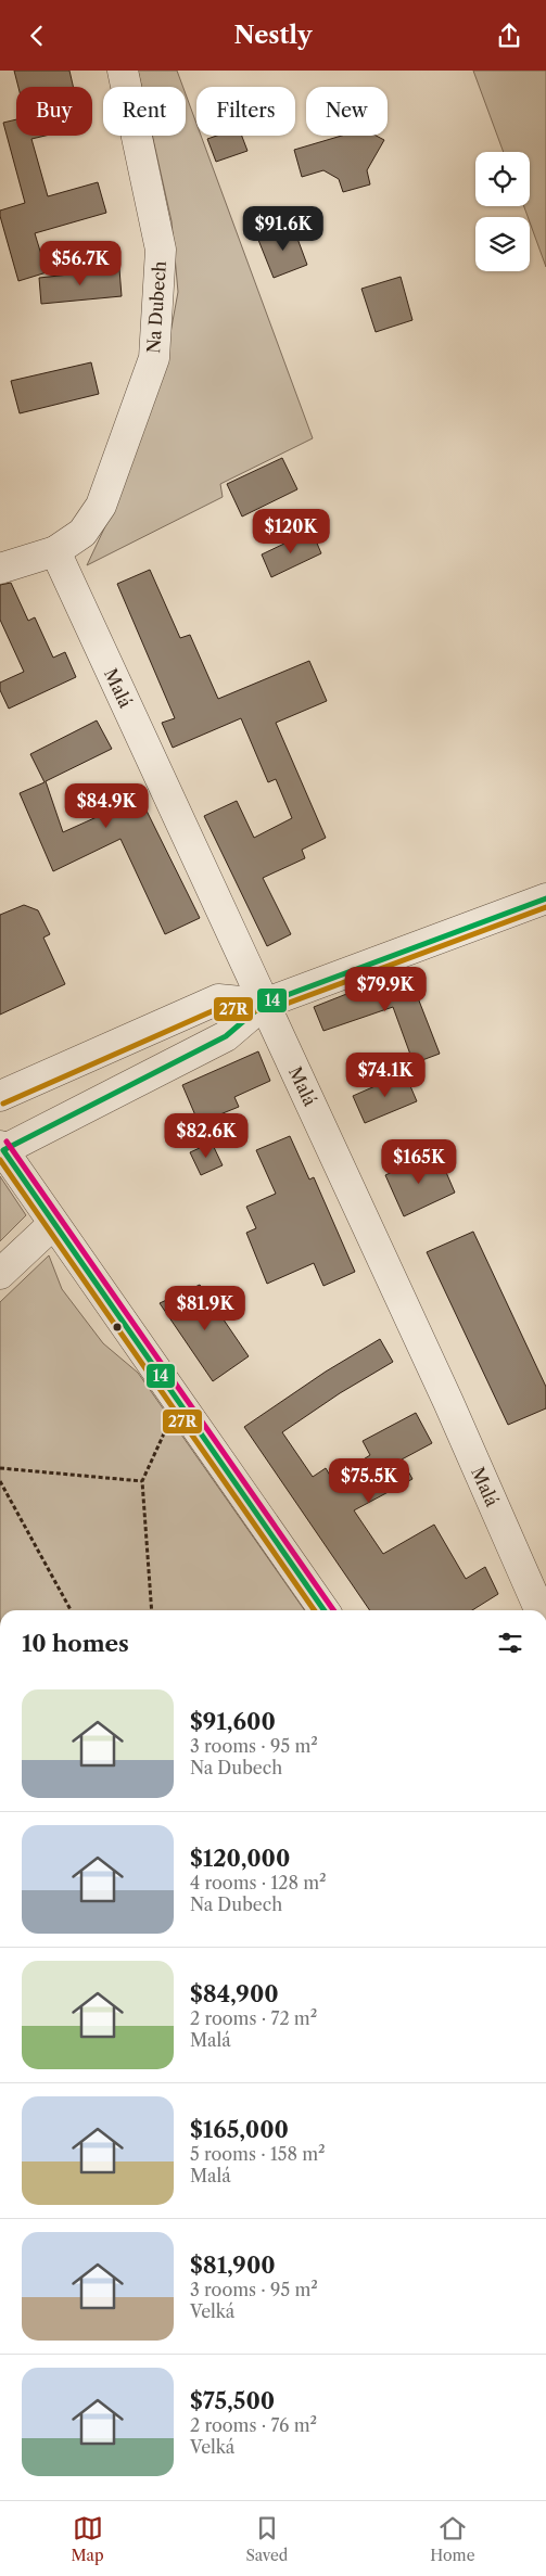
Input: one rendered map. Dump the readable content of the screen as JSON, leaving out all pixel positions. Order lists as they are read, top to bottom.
{
  "streets": {
    "street": ["Na Dubech", "Malá"]
  },
  "crossings": [
    ["Na Dubech", "Malá"]
  ],
  "lines": ["transit line 14", "transit line 27R"],
  "page": {
    "header": "Nestly",
    "chip": [
      "Buy",
      "Rent",
      "Filters",
      "New"
    ],
    "price": [
      "$91.6K",
      "$56.7K",
      "$120K",
      "$84.9K",
      "$79.9K",
      "$74.1K",
      "$82.6K",
      "$165K",
      "$81.9K",
      "$75.5K"
    ],
    "heading": "10 homes",
    "list": [
      {
        "name": "$91,600",
        "note": "3 rooms · 95 m² · Na Dubech"
      },
      {
        "name": "$120,000",
        "note": "4 rooms · 128 m² · Na Dubech"
      },
      {
        "name": "$84,900",
        "note": "2 rooms · 72 m² · Malá"
      },
      {
        "name": "$165,000",
        "note": "5 rooms · 158 m² · Malá"
      },
      {
        "name": "$81,900",
        "note": "3 rooms · 95 m² · Velká"
      },
      {
        "name": "$75,500",
        "note": "2 rooms · 76 m² · Velká"
      }
    ],
    "tabs": ["Map", "Saved", "Home"]
  }
}
